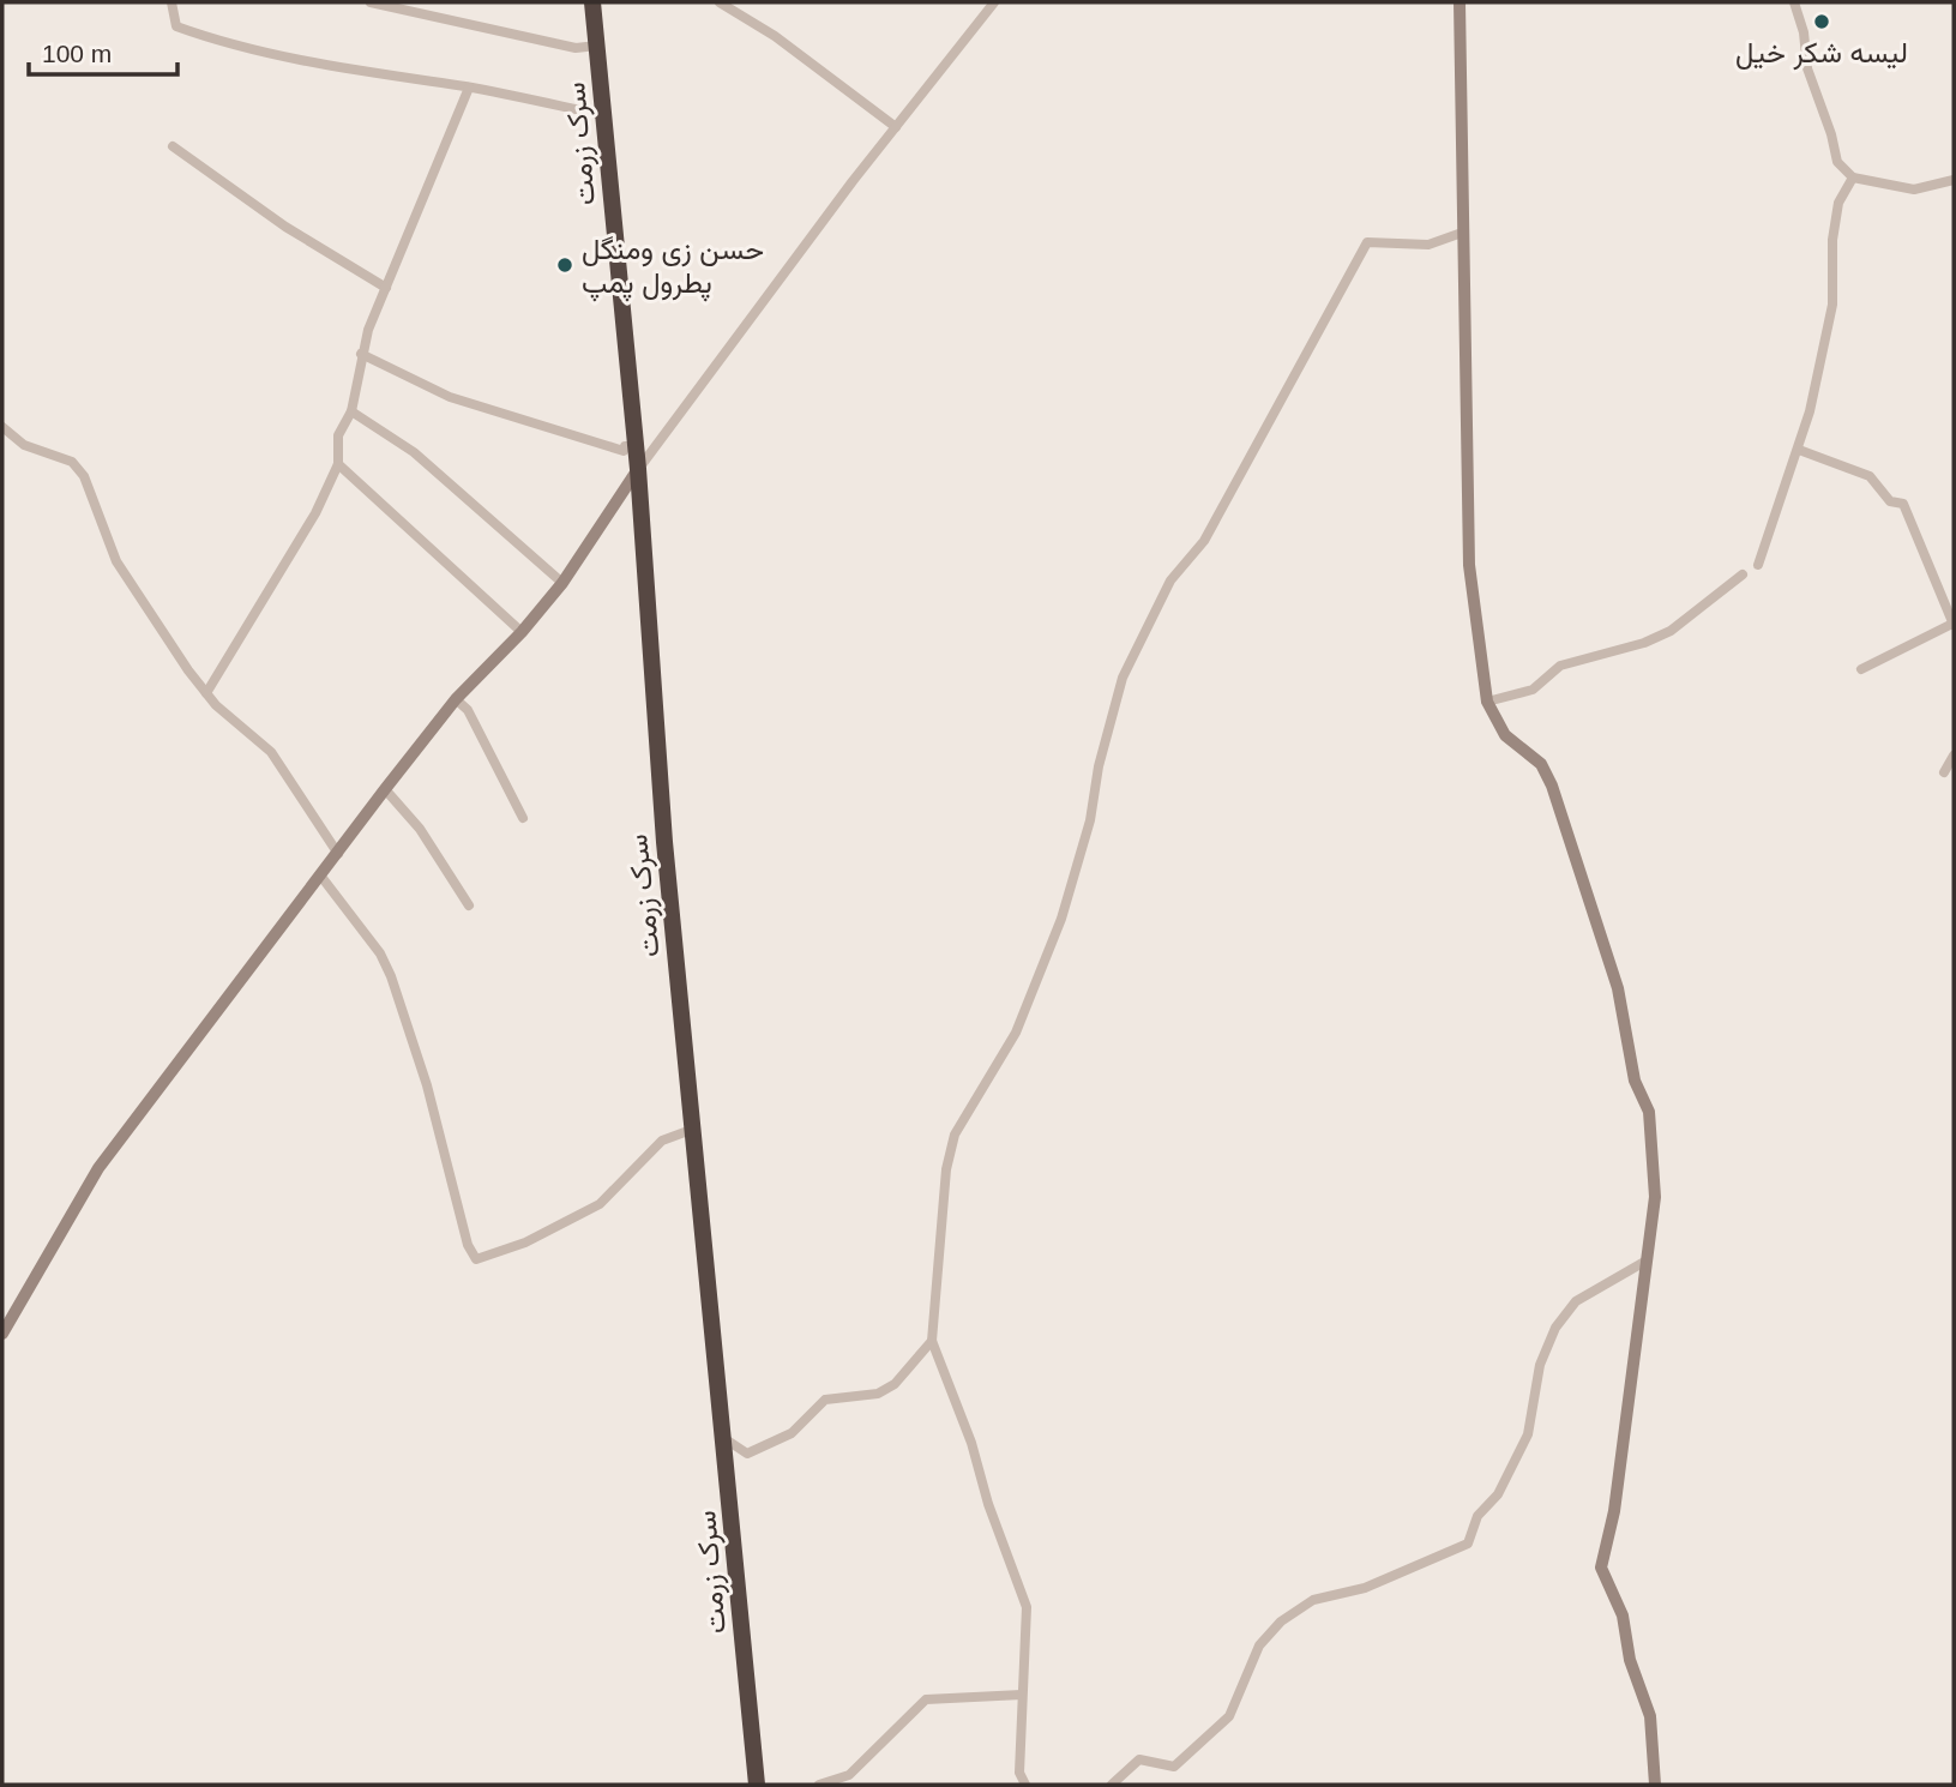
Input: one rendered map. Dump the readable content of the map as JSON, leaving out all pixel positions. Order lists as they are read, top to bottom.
{
  "streets": {
    "highway": ["سرک زرمت"]
  },
  "places": ["لیسه شکر خیل", "حسن زی ومنگل پطرول پمپ"],
  "scale_bar": "100 m"
}
